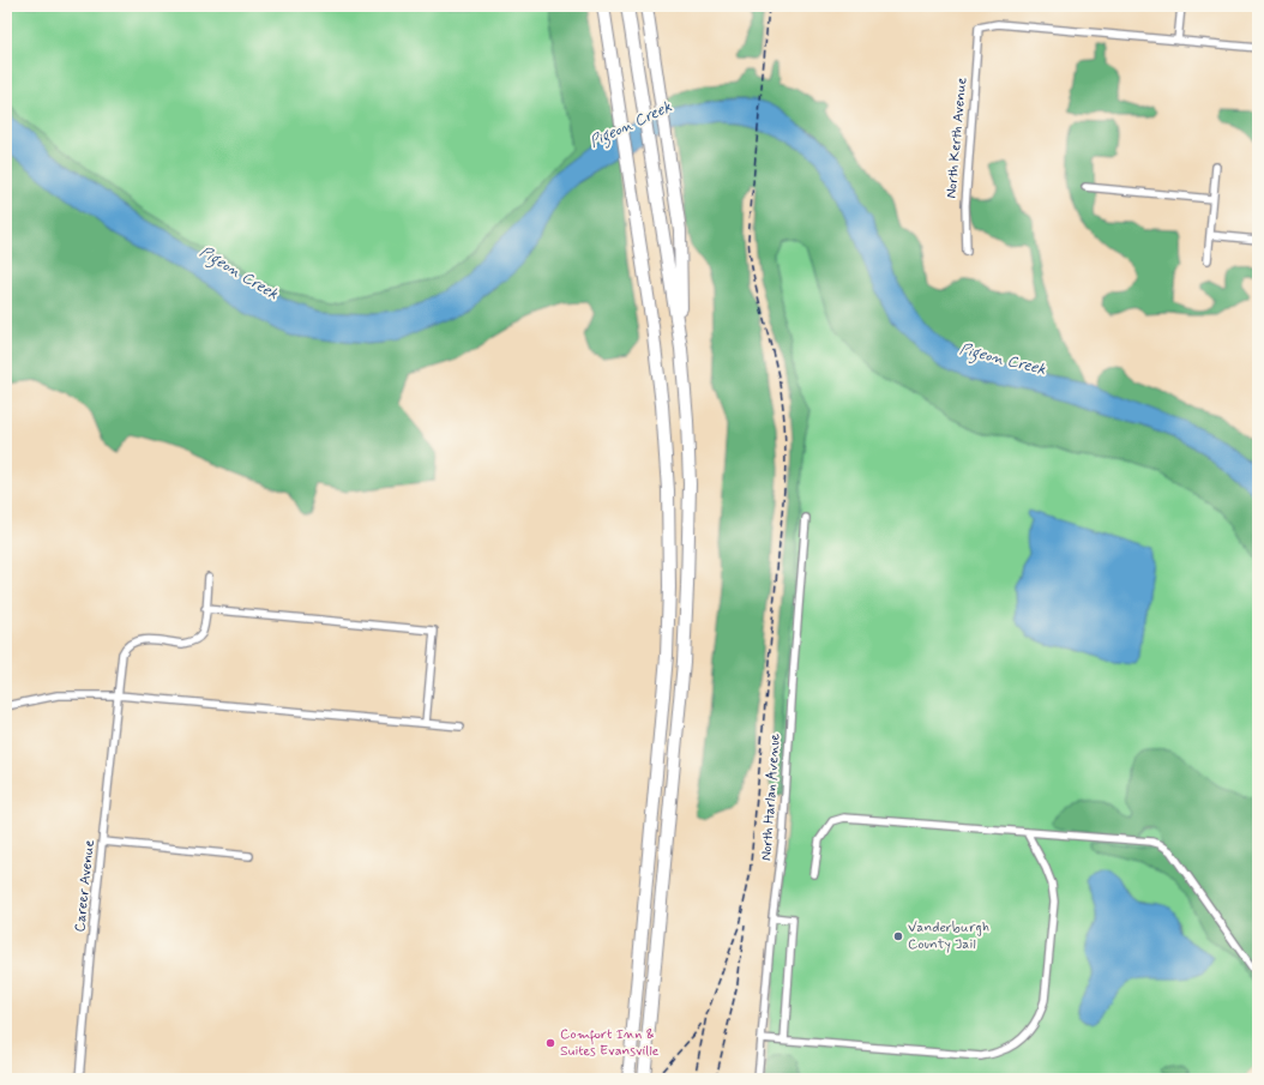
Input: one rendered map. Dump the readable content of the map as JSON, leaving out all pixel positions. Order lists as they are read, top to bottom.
{
  "streets": {
    "street": ["North Kerth Avenue", "North Harlan Avenue", "Career Avenue"]
  },
  "water": ["Pigeon Creek"],
  "places": ["Vanderburgh County Jail", "Comfort Inn & Suites Evansville"]
}
